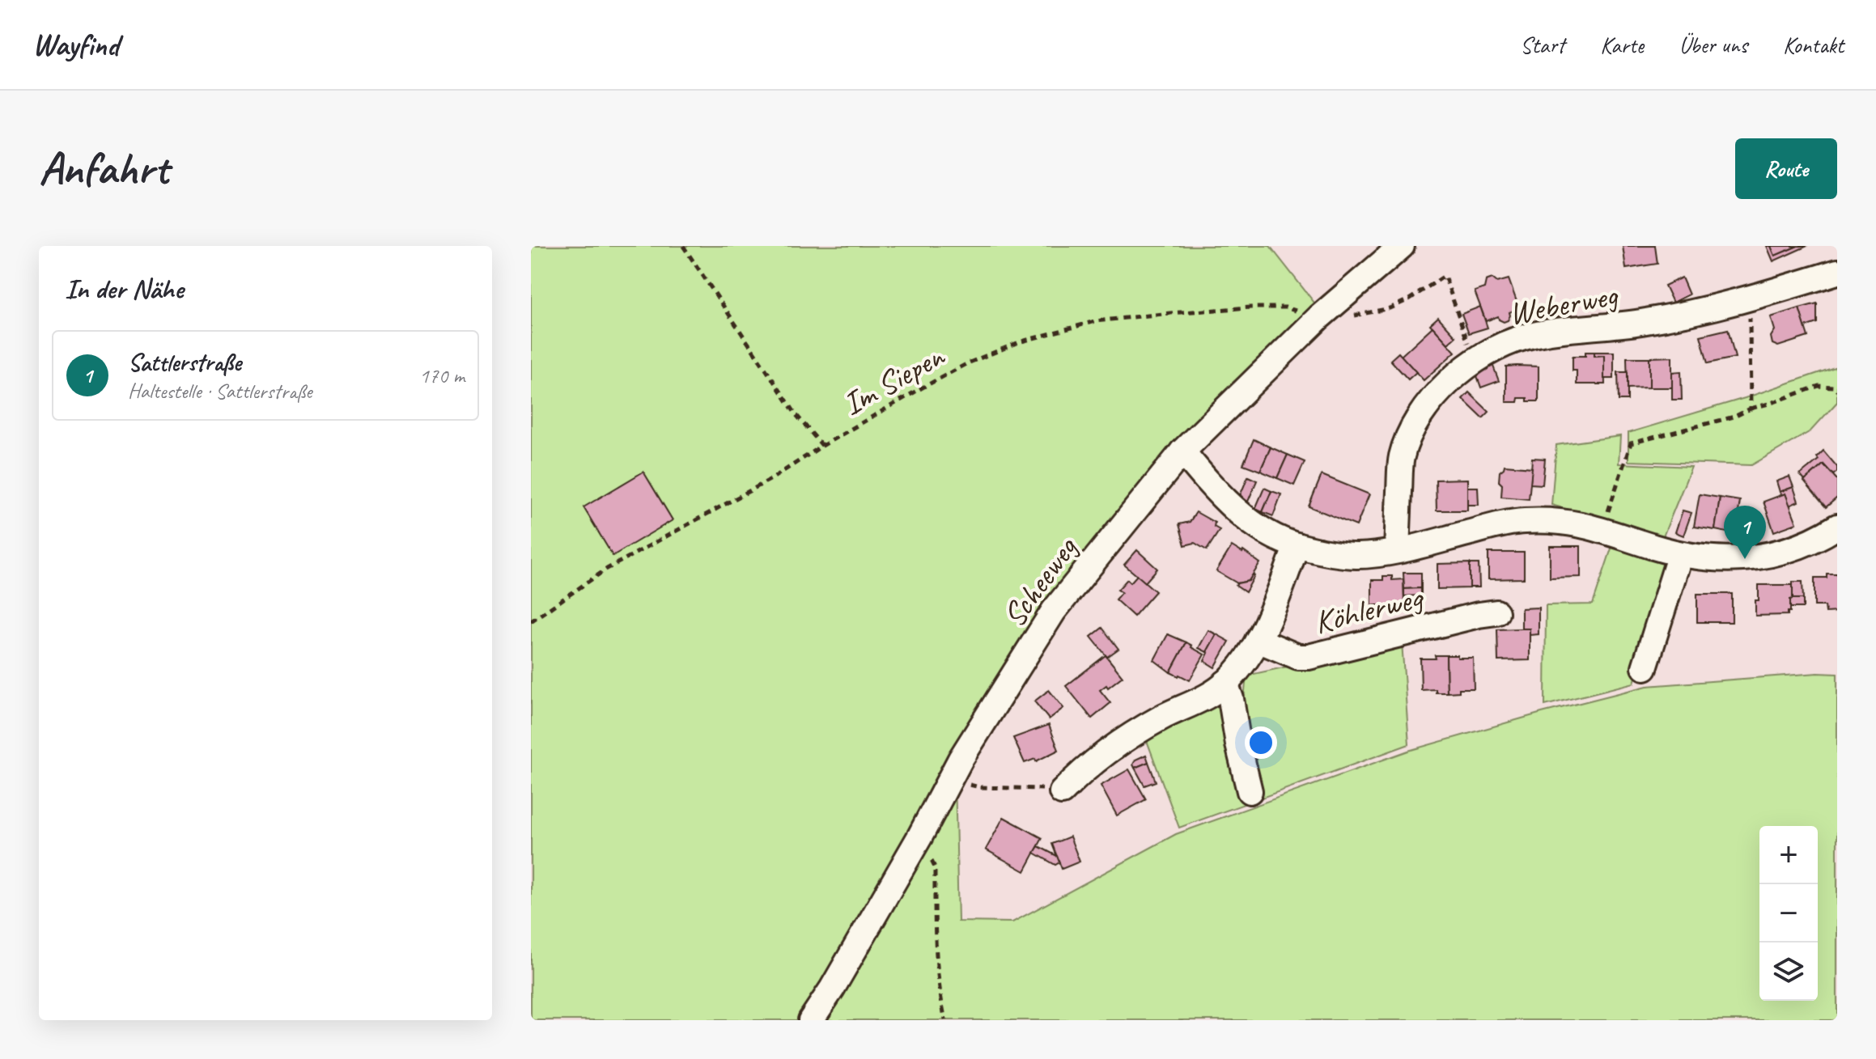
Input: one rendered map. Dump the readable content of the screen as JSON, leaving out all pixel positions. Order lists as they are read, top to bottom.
{
  "streets": {
    "street": ["Weberweg", "Scheeweg", "Köhlerweg"],
    "path": ["Im Siepen"]
  },
  "crossings": [
    ["Weberweg", "Im Siepen"],
    ["Im Siepen", "Scheeweg"]
  ],
  "page": {
    "header": "Wayfind",
    "nav": [
      "Start",
      "Karte",
      "Über uns",
      "Kontakt"
    ],
    "buttons": "Route",
    "title": "Anfahrt",
    "heading": "In der Nähe",
    "list": [
      {
        "mark": "1",
        "name": "Sattlerstraße",
        "note": "Haltestelle · Sattlerstraße",
        "value": "170 m"
      }
    ],
    "pins": "1",
    "map_buttons": ["+", "−"]
  }
}
